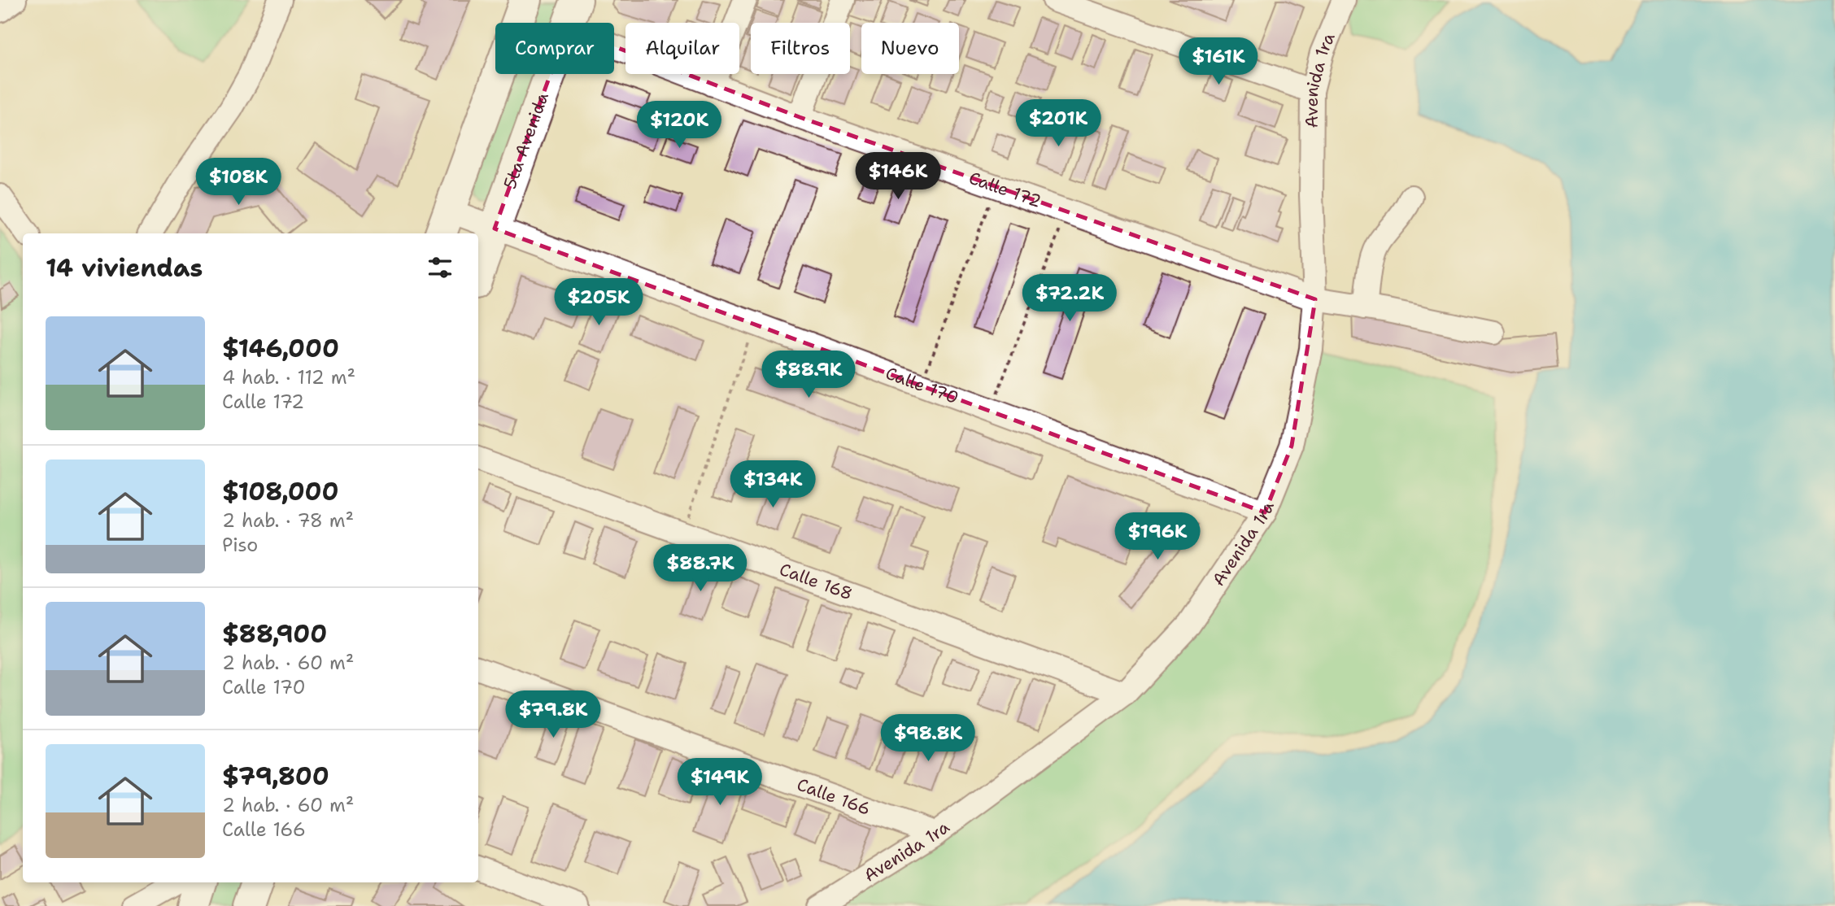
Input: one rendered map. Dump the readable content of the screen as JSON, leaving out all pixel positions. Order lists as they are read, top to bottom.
{
  "streets": {
    "highway": ["5ta Avenida"],
    "street": [
      "Avenida 1ra",
      "Calle 172",
      "Calle 170",
      "Calle 168",
      "Calle 166"
    ]
  },
  "crossings": [
    ["Avenida 1ra", "Calle 172"],
    ["Avenida 1ra", "Calle 170"],
    ["Avenida 1ra", "Calle 168"],
    ["Avenida 1ra", "Calle 166"],
    ["5ta Avenida", "Calle 170"]
  ],
  "page": {
    "chip": [
      "Comprar",
      "Alquilar",
      "Filtros",
      "Nuevo"
    ],
    "price": [
      "$161K",
      "$201K",
      "$120K",
      "$146K",
      "$108K",
      "$72.2K",
      "$205K",
      "$88.9K",
      "$134K",
      "$196K",
      "$88.7K",
      "$79.8K",
      "$98.8K",
      "$149K"
    ],
    "heading": "14 viviendas",
    "list": [
      {
        "name": "$146,000",
        "note": "4 hab. · 112 m² · Calle 172"
      },
      {
        "name": "$108,000",
        "note": "2 hab. · 78 m² · Piso"
      },
      {
        "name": "$88,900",
        "note": "2 hab. · 60 m² · Calle 170"
      },
      {
        "name": "$79,800",
        "note": "2 hab. · 60 m² · Calle 166"
      }
    ]
  }
}
